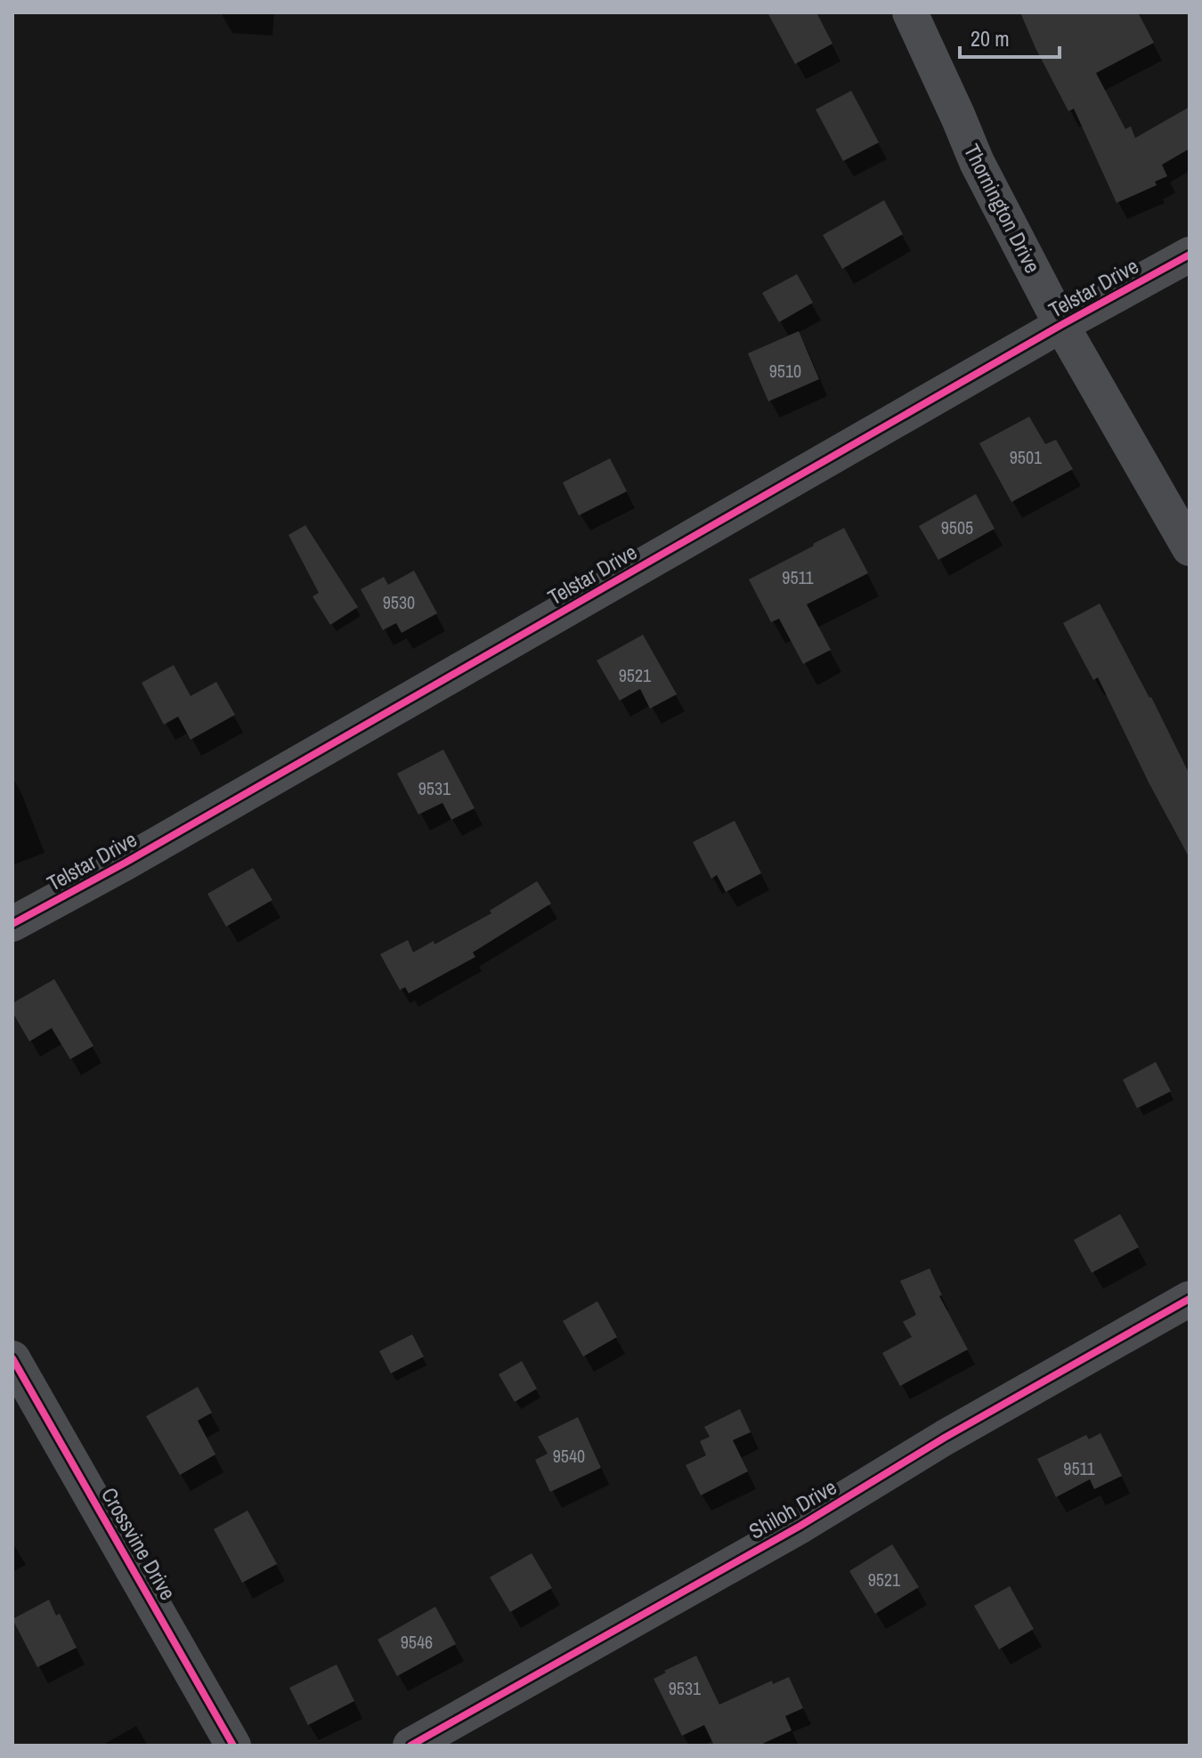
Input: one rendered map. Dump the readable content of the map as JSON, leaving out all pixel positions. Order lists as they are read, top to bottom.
{
  "streets": {
    "street": [
      "Thornington Drive",
      "Telstar Drive",
      "Shiloh Drive",
      "Crossvine Drive"
    ]
  },
  "crossings": [
    ["Thornington Drive", "Telstar Drive"]
  ],
  "house_numbers": [
    "9510",
    "9501",
    "9505",
    "9511",
    "9530",
    "9521",
    "9531",
    "9540",
    "9511",
    "9521",
    "9546",
    "9531"
  ],
  "scale_bar": "20 m"
}
